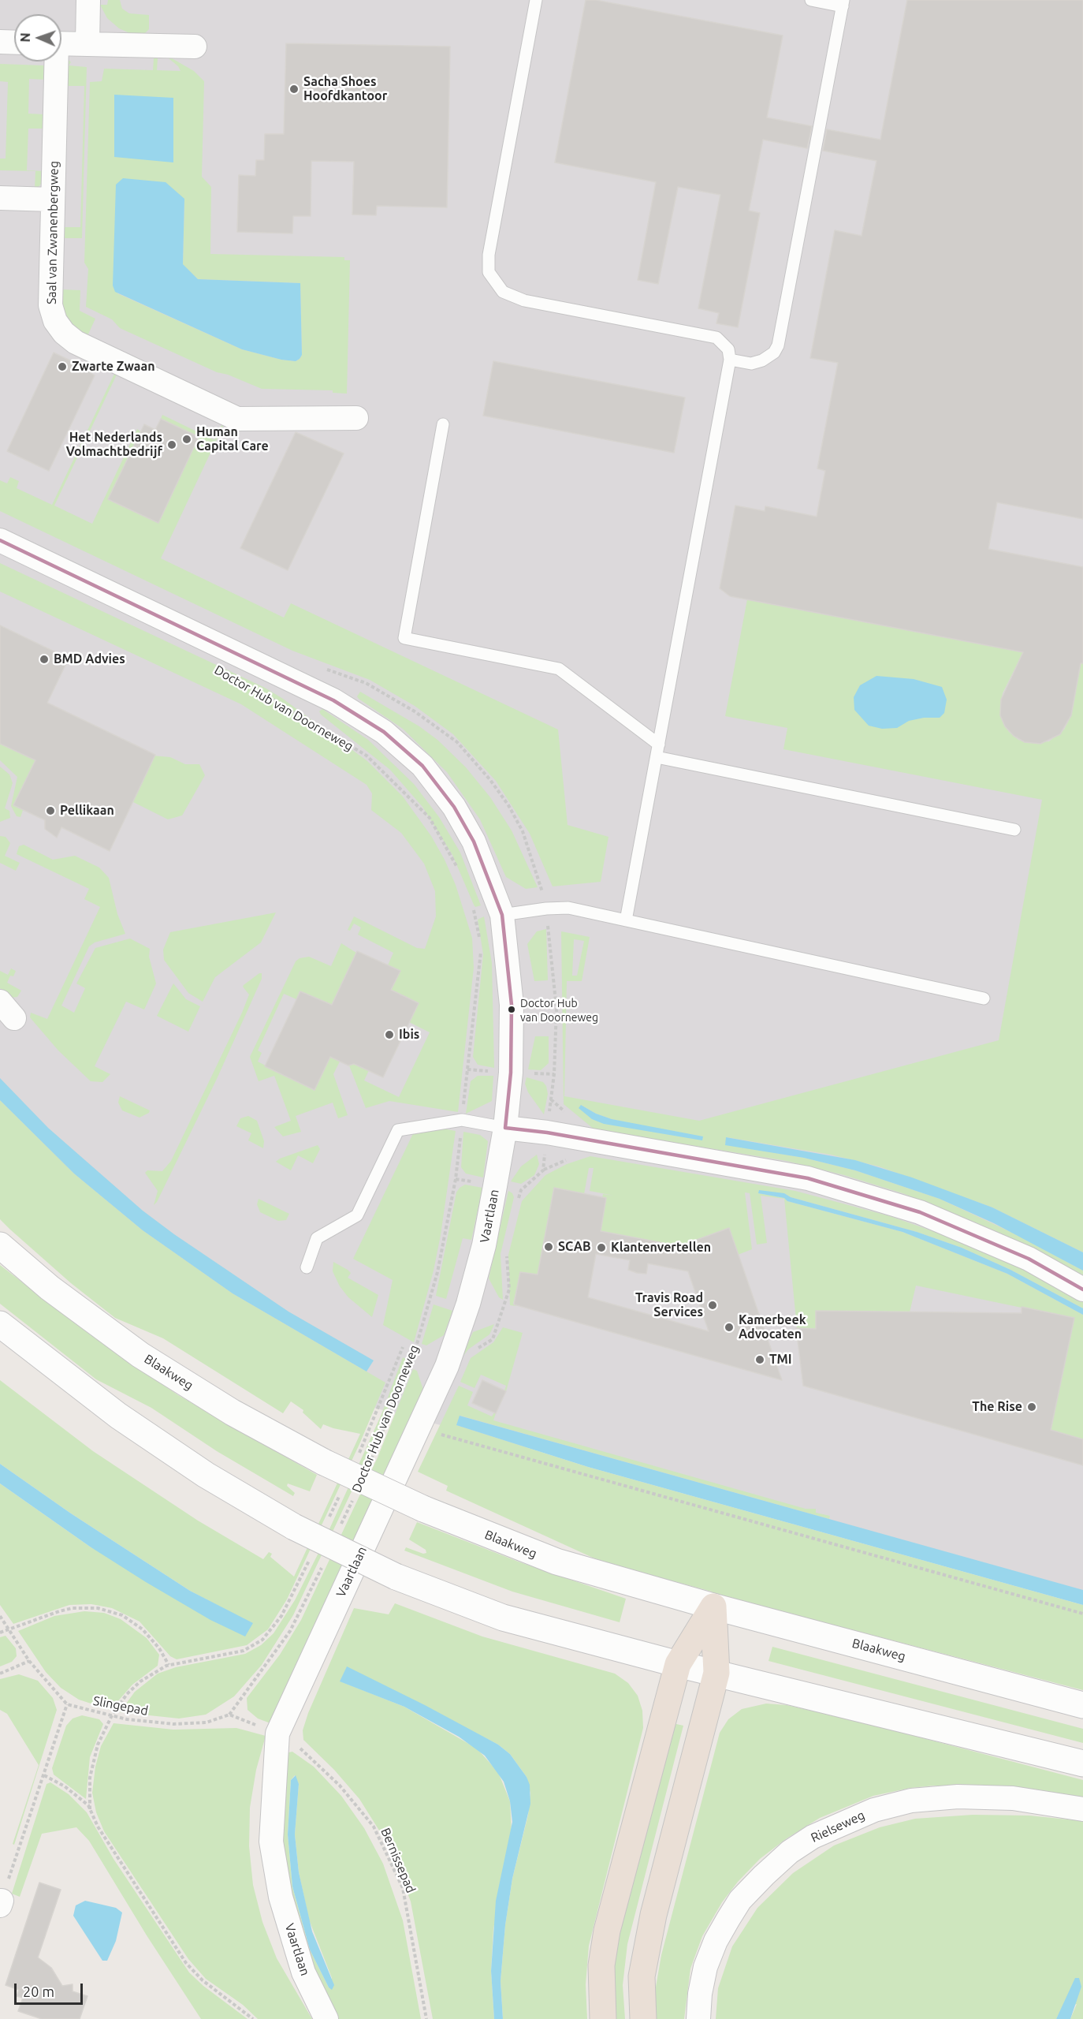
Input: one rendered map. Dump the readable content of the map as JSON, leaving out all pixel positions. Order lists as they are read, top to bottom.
{
  "streets": {
    "main road": ["Blaakweg"],
    "street": [
      "Saal van Zwanenbergweg",
      "Doctor Hub van Doorneweg",
      "Vaartlaan",
      "Rielseweg"
    ],
    "path": ["Slingepad", "Bernissepad"]
  },
  "crossings": [
    ["Doctor Hub van Doorneweg", "Vaartlaan"]
  ],
  "places": [
    "Sacha Shoes Hoofdkantoor",
    "Zwarte Zwaan",
    "Human Capital Care",
    "Het Nederlands Volmachtbedrijf",
    "BMD Advies",
    "Pellikaan",
    "Doctor Hub van Doorneweg",
    "Ibis",
    "SCAB",
    "Klantenvertellen",
    "Travis Road Services",
    "Kamerbeek Advocaten",
    "TMI",
    "The Rise"
  ],
  "scale_bar": "20 m",
  "north": "left"
}
